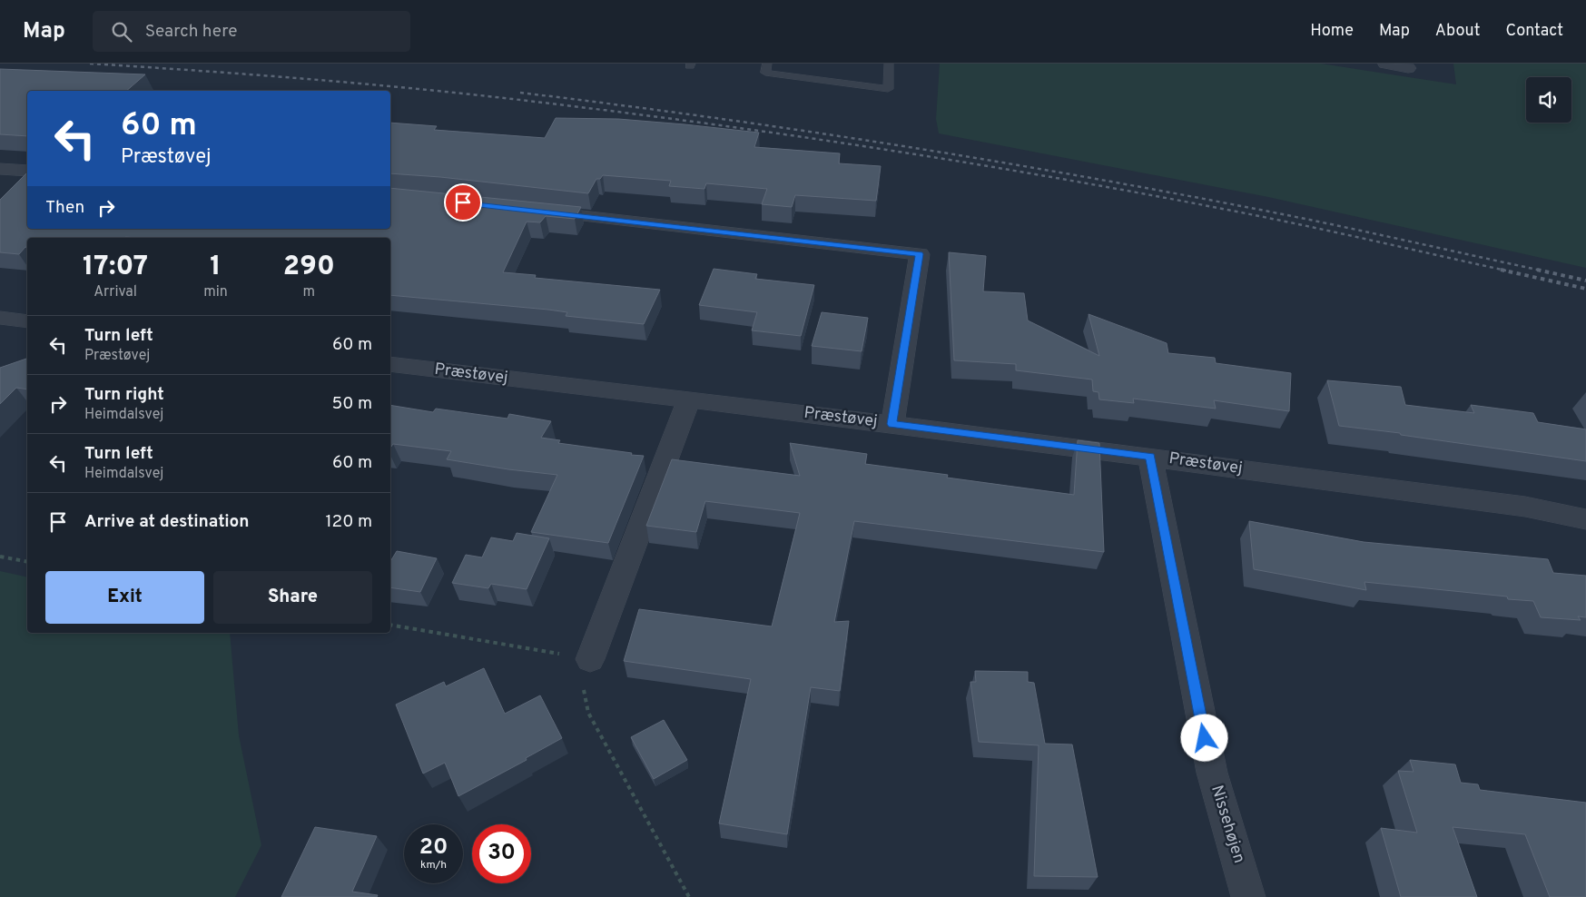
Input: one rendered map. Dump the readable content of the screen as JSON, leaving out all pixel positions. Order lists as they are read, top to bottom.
{
  "streets": {
    "street": ["Præstøvej", "Nissehøjen"]
  },
  "crossings": [
    ["Præstøvej", "Nissehøjen"]
  ],
  "page": {
    "header": "Map",
    "search": "Search here",
    "nav": [
      "Home",
      "Map",
      "About",
      "Contact"
    ],
    "turn": ["60 m", "Præstøvej"],
    "then": "Then",
    "eta": [
      "17:07",
      "Arrival",
      "1",
      "min",
      "290",
      "m"
    ],
    "list": [
      {
        "name": "Turn left",
        "note": "Præstøvej",
        "value": "60 m"
      },
      {
        "name": "Turn right",
        "note": "Heimdalsvej",
        "value": "50 m"
      },
      {
        "name": "Turn left",
        "note": "Heimdalsvej",
        "value": "60 m"
      },
      {
        "name": "Arrive at destination",
        "value": "120 m"
      }
    ],
    "buttons": ["Exit", "Share"],
    "speed": "20 km/h",
    "limit": "30"
  }
}
